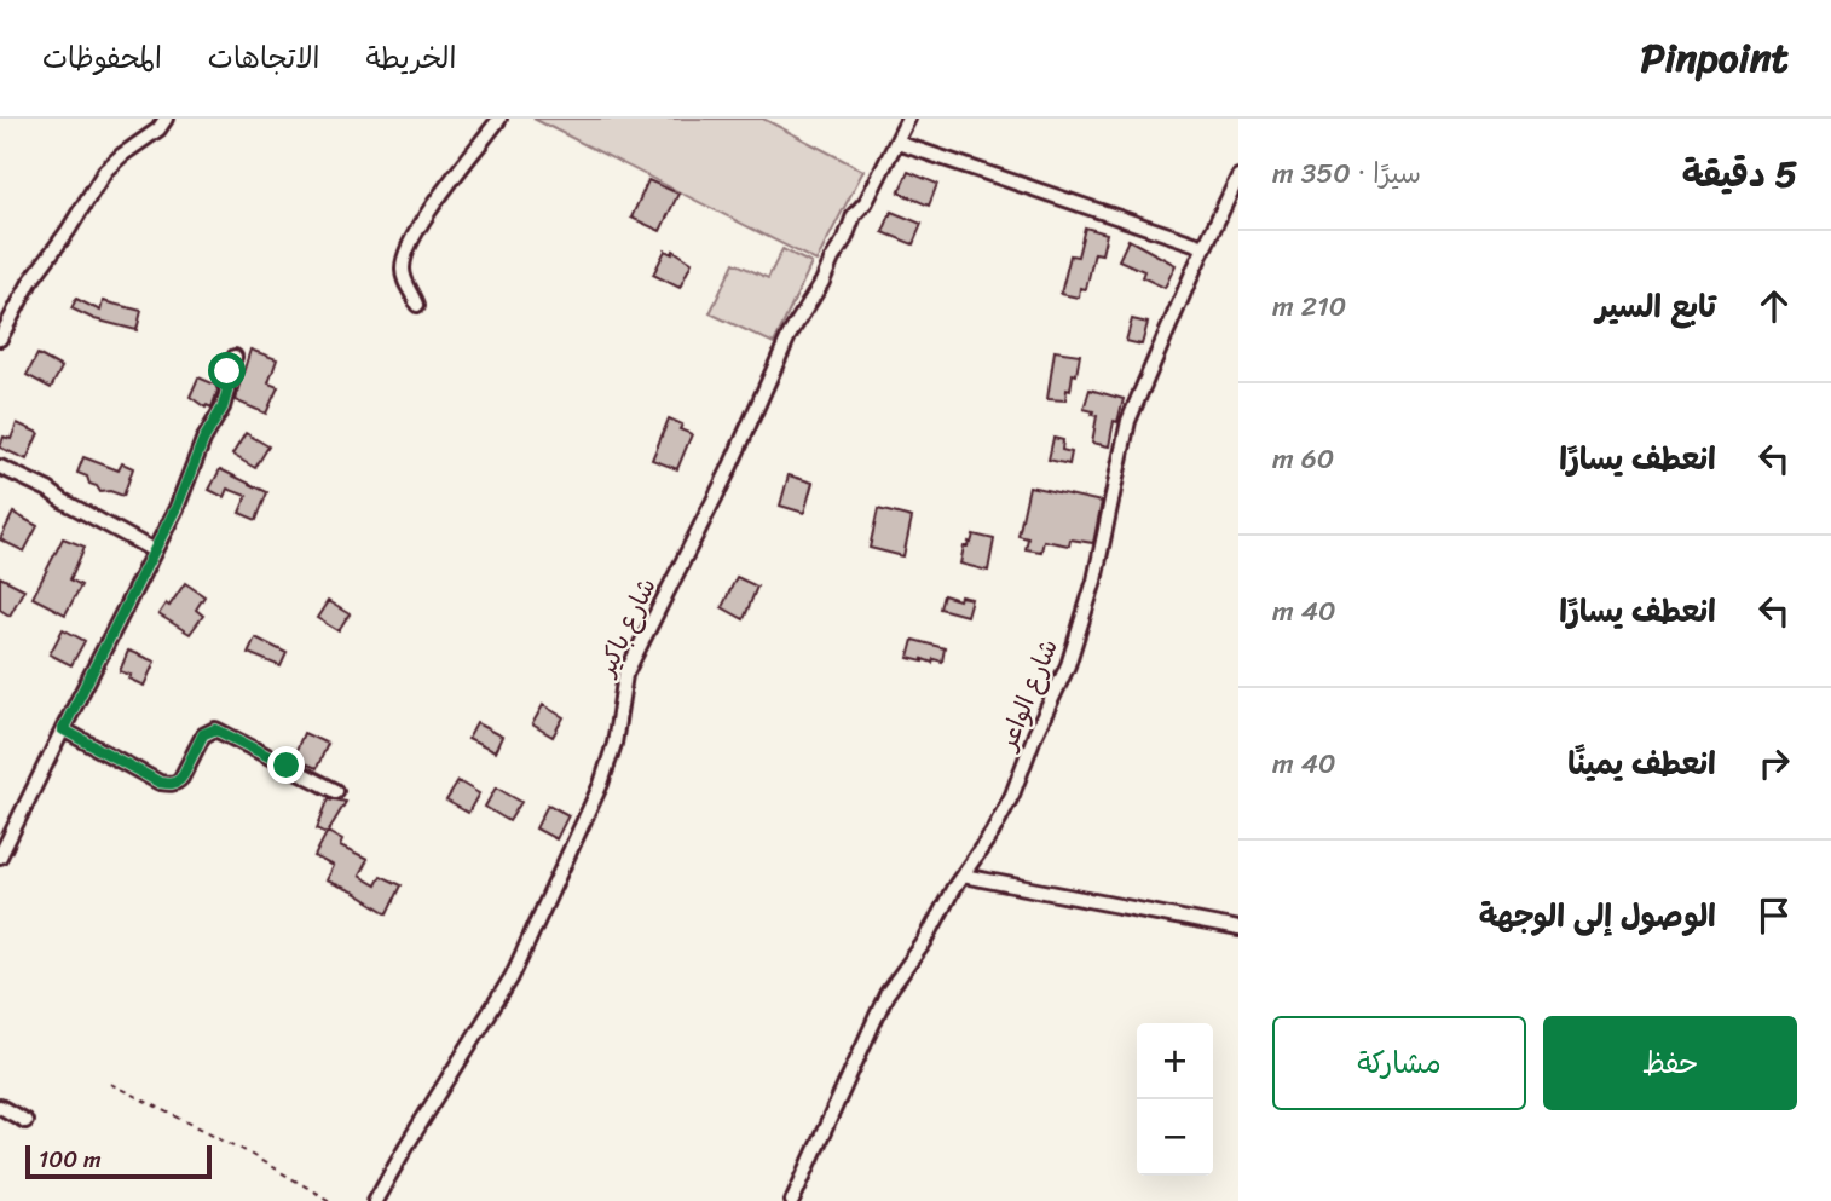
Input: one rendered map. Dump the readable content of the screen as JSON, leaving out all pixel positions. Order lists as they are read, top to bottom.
{
  "streets": {
    "street": ["شارع باكير", "شارع الواعر"]
  },
  "scale_bar": "100 m",
  "page": {
    "header": "Pinpoint",
    "nav": ["الخريطة", "الاتجاهات", "المحفوظات"],
    "heading": ["5 دقيقة", "سيرًا · 350 m"],
    "list": [
      ["تابع السير", "210 m"],
      ["انعطف يسارًا", "60 m"],
      ["انعطف يسارًا", "40 m"],
      ["انعطف يمينًا", "40 m"],
      "الوصول إلى الوجهة"
    ],
    "buttons": ["حفظ", "مشاركة"],
    "map_buttons": ["+", "−"],
    "scale": "100 m"
  }
}
